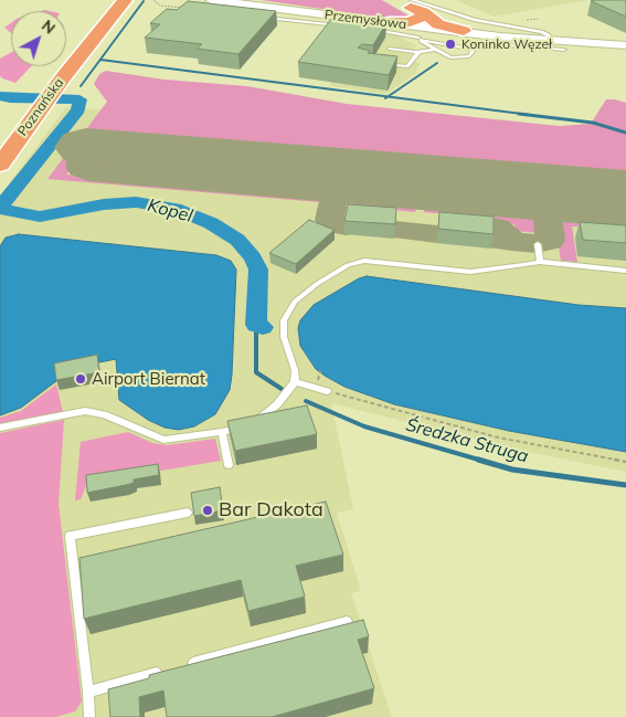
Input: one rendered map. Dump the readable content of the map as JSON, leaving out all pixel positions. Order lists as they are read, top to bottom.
{
  "streets": {
    "highway": ["Poznańska"],
    "street": ["Przemysłowa"]
  },
  "water": ["Kopel", "Średzka Struga"],
  "places": ["Koninko Węzeł", "Airport Biernat", "Bar Dakota"],
  "north": "top right"
}
